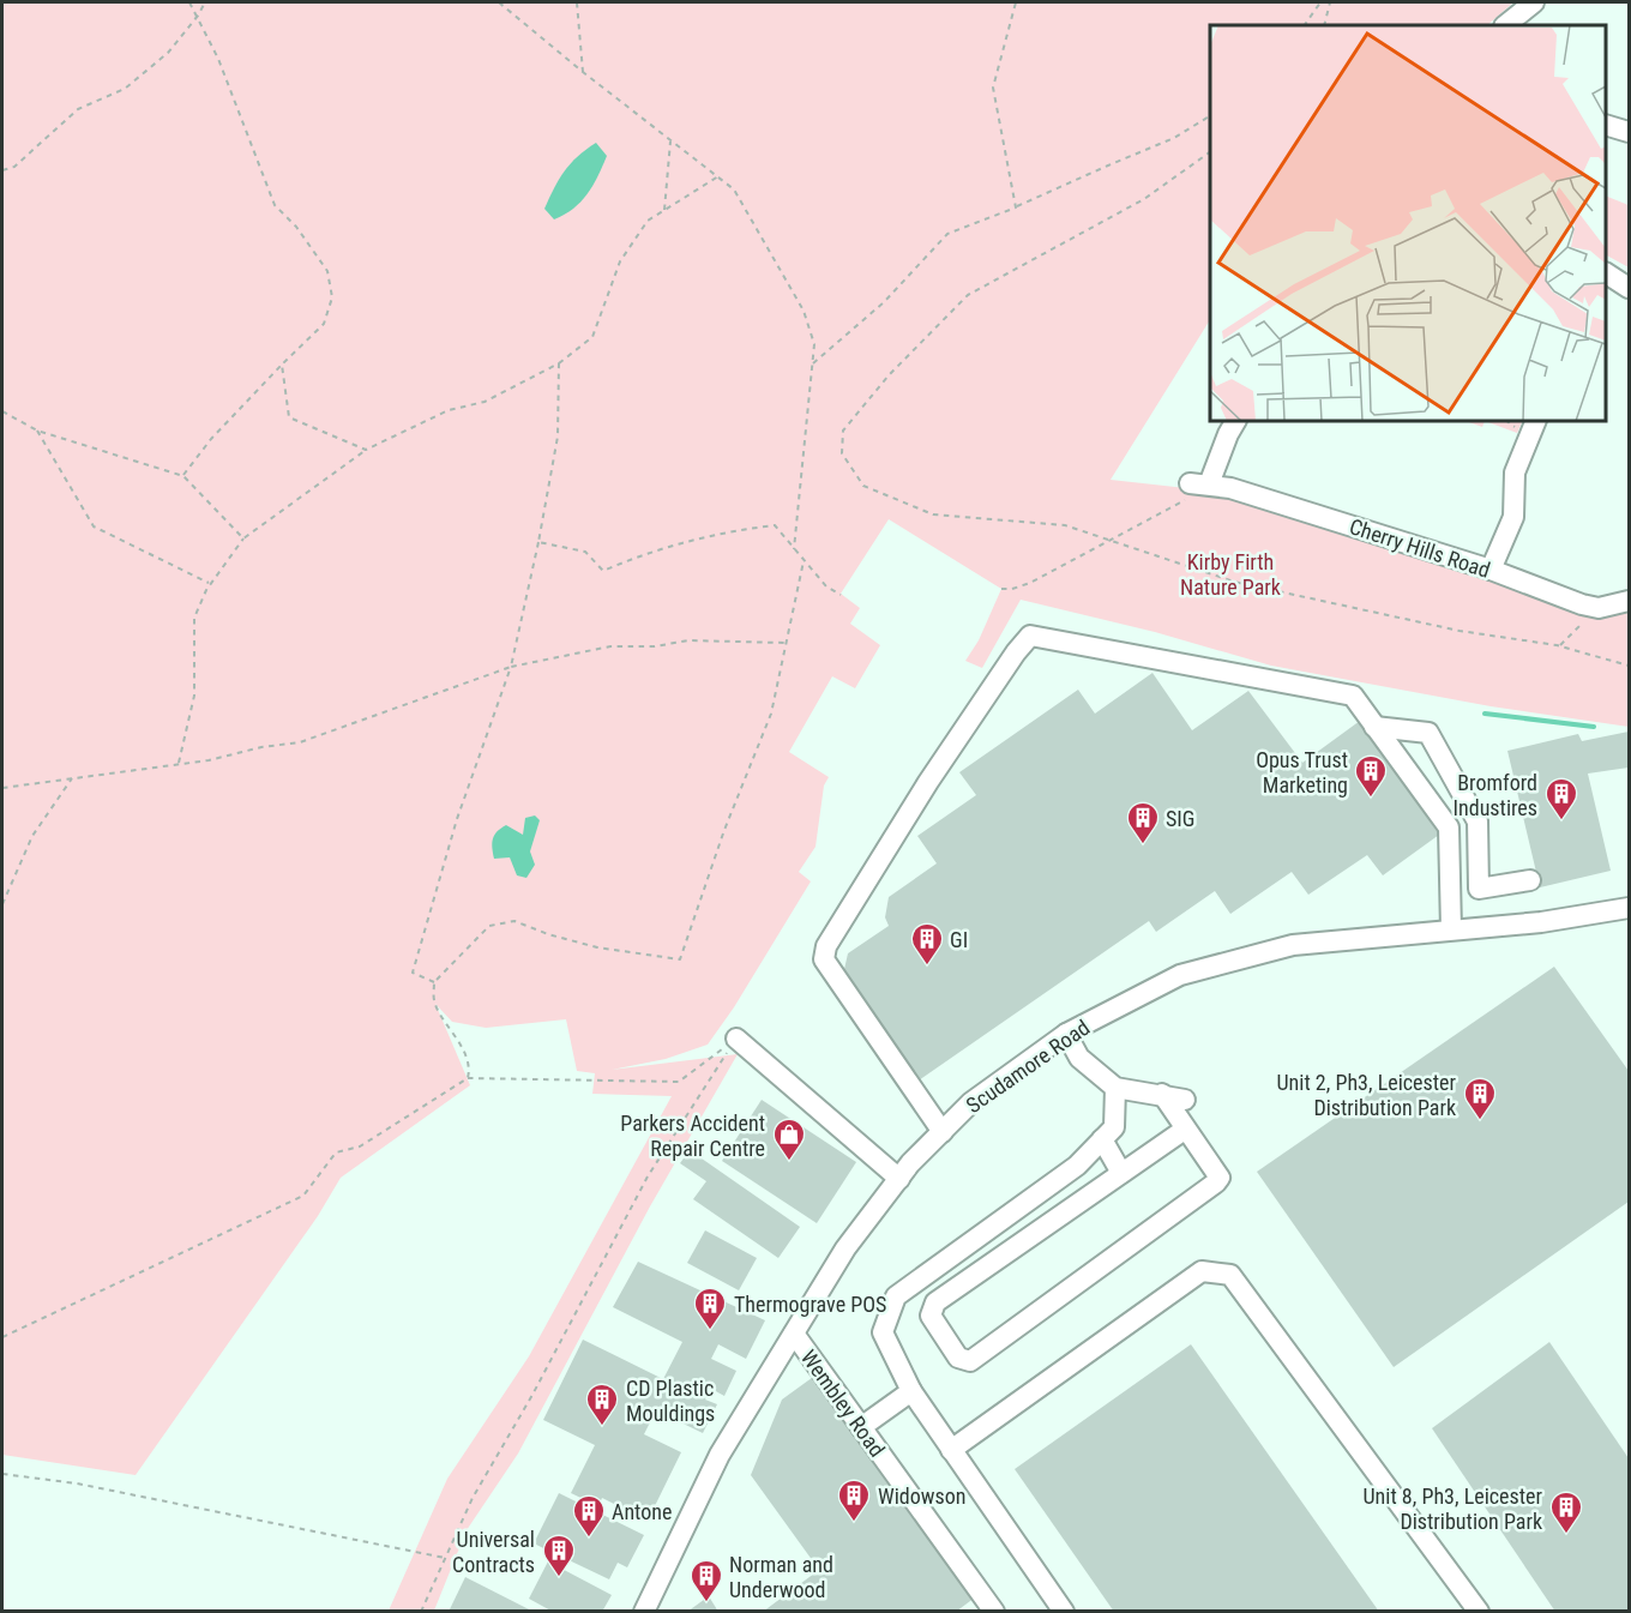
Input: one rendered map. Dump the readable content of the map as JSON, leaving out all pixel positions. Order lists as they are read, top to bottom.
{
  "streets": {
    "street": ["Cherry Hills Road", "Scudamore Road", "Wembley Road"]
  },
  "crossings": [
    ["Scudamore Road", "Wembley Road"]
  ],
  "parks": ["Kirby Firth Nature Park"],
  "places": {
    "building": [
      "Opus Trust Marketing",
      "Bromford Industires",
      "SIG",
      "GI",
      "Unit 2, Ph3, Leicester Distribution Park",
      "Thermograve POS",
      "CD Plastic Mouldings",
      "Widowson",
      "Unit 8, Ph3, Leicester Distribution Park",
      "Antone",
      "Universal Contracts",
      "Norman and Underwood"
    ],
    "shop": ["Parkers Accident Repair Centre"]
  }
}
